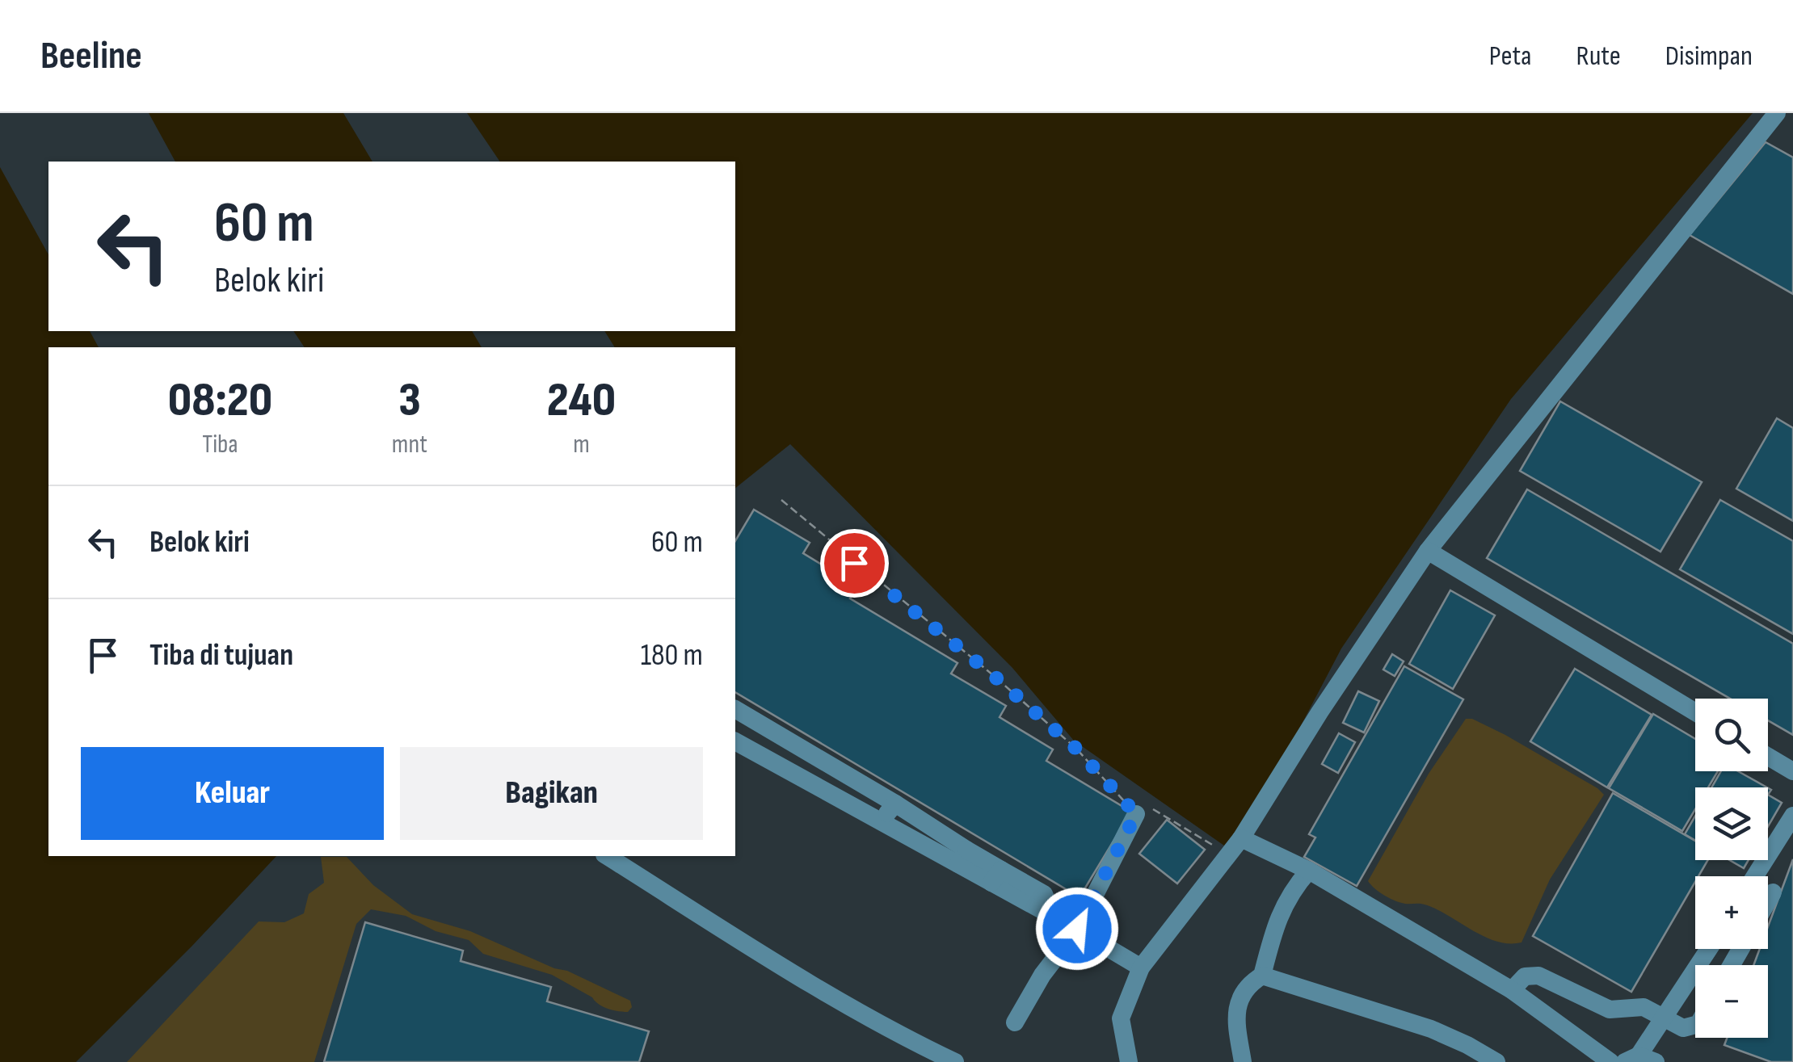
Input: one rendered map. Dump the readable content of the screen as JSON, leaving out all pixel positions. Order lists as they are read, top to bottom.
{
  "page": {
    "header": "Beeline",
    "nav": ["Peta", "Rute", "Disimpan"],
    "turn": ["60 m", "Belok kiri"],
    "eta": [
      "08:20",
      "Tiba",
      "3",
      "mnt",
      "240",
      "m"
    ],
    "list": [
      {
        "name": "Belok kiri",
        "value": "60 m"
      },
      {
        "name": "Tiba di tujuan",
        "value": "180 m"
      }
    ],
    "map_buttons": ["+", "−"],
    "buttons": ["Keluar", "Bagikan"]
  }
}
